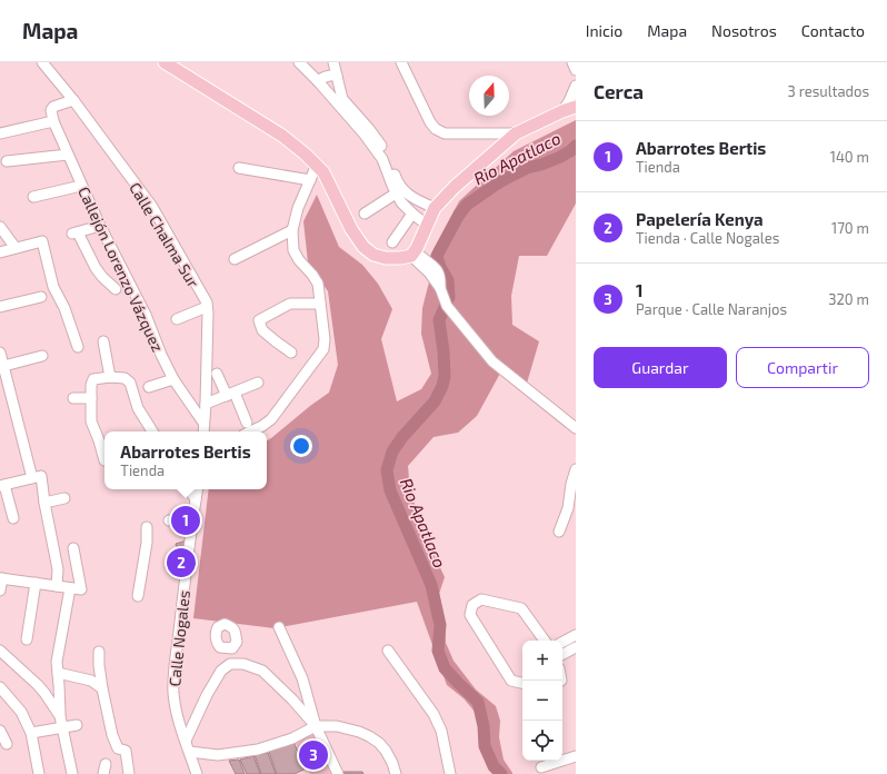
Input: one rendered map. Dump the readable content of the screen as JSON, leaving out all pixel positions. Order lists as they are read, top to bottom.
{
  "streets": {
    "street": ["Calle Chalma Sur", "Callejón Lorenzo Vázquez", "Calle Nogales"]
  },
  "crossings": [
    ["Calle Chalma Sur", "Callejón Lorenzo Vázquez"]
  ],
  "water": ["Rio Apatlaco"],
  "north": "top",
  "page": {
    "header": "Mapa",
    "nav": [
      "Inicio",
      "Mapa",
      "Nosotros",
      "Contacto"
    ],
    "heading": ["Cerca", "3 resultados"],
    "list": [
      {
        "mark": "1",
        "name": "Abarrotes Bertis",
        "note": "Tienda",
        "value": "140 m"
      },
      {
        "mark": "2",
        "name": "Papelería Kenya",
        "note": "Tienda · Calle Nogales",
        "value": "170 m"
      },
      {
        "mark": "3",
        "name": "1",
        "note": "Parque · Calle Naranjos",
        "value": "320 m"
      }
    ],
    "buttons": ["Guardar", "Compartir"],
    "popup": ["Abarrotes Bertis", "Tienda"],
    "pins": ["1", "2", "3"],
    "map_buttons": ["+", "−"]
  }
}
